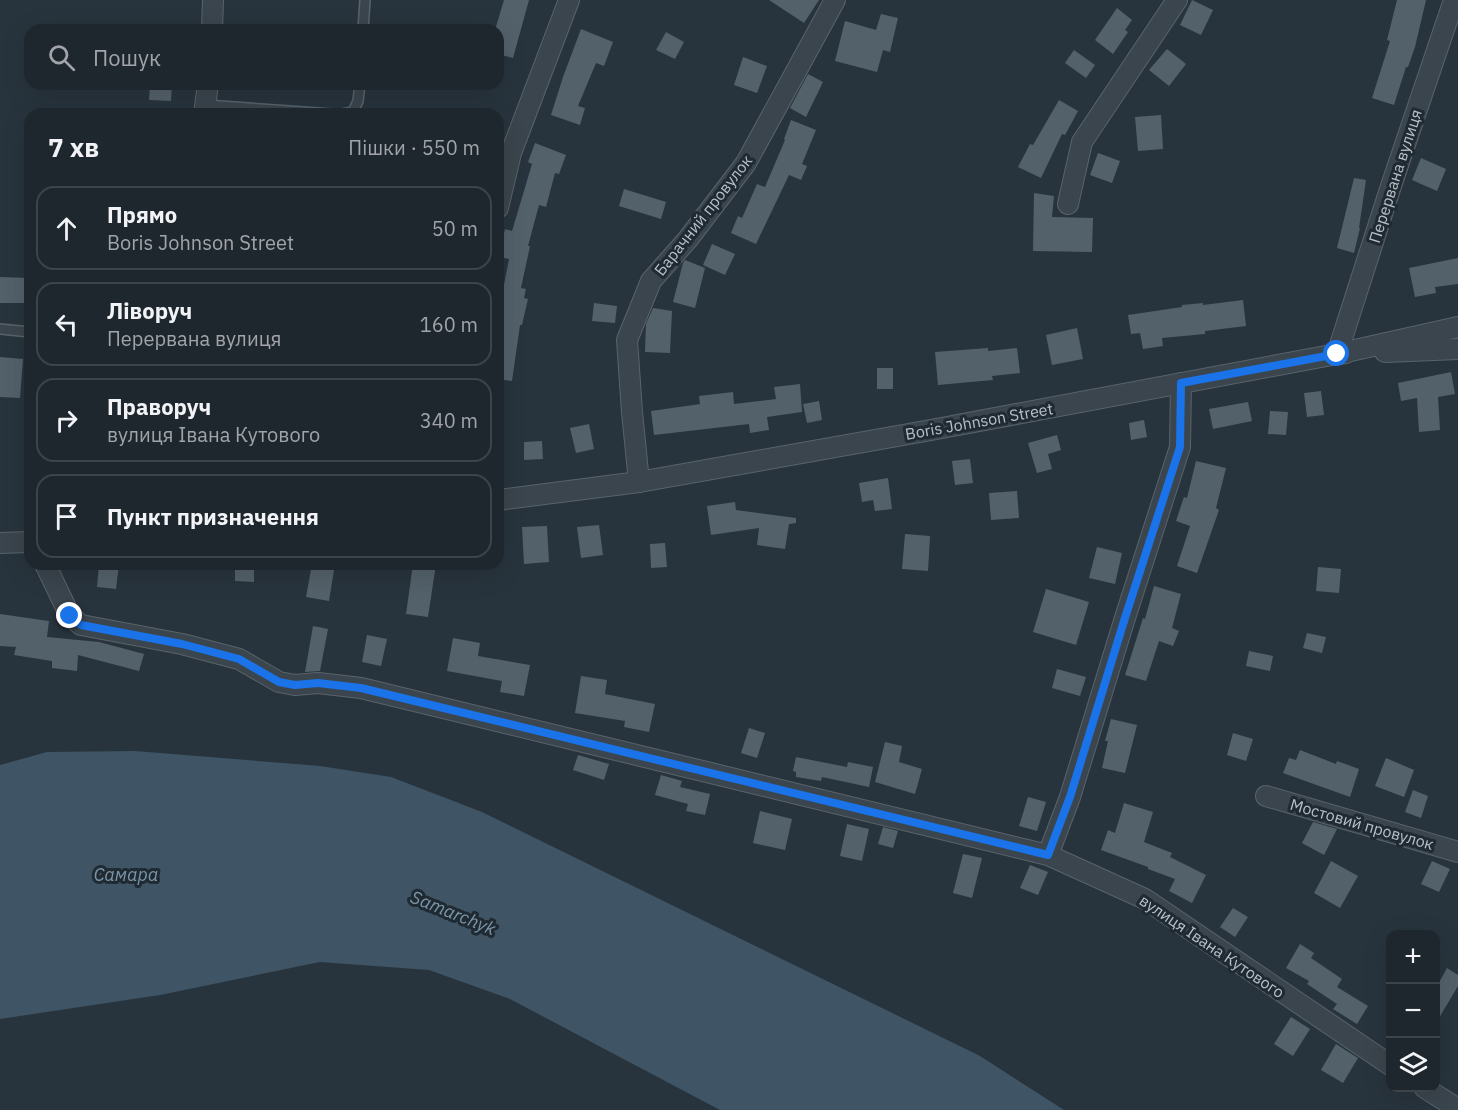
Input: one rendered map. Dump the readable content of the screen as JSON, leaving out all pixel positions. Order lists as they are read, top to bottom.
{
  "streets": {
    "street": [
      "Перервана вулиця",
      "Барачний провулок",
      "Boris Johnson Street",
      "Мостовий провулок",
      "вулиця Івана Кутового"
    ]
  },
  "crossings": [
    ["Перервана вулиця", "Boris Johnson Street"],
    ["Барачний провулок", "Boris Johnson Street"]
  ],
  "water": ["Самара", "Samarchyk"],
  "page": {
    "search": "Пошук",
    "heading": ["7 хв", "Пішки · 550 m"],
    "list": [
      ["Прямо", "Boris Johnson Street", "50 m"],
      ["Ліворуч", "Перервана вулиця", "160 m"],
      ["Праворуч", "вулиця Івана Кутового", "340 m"],
      "Пункт призначення"
    ],
    "map_buttons": ["+", "−"]
  }
}
